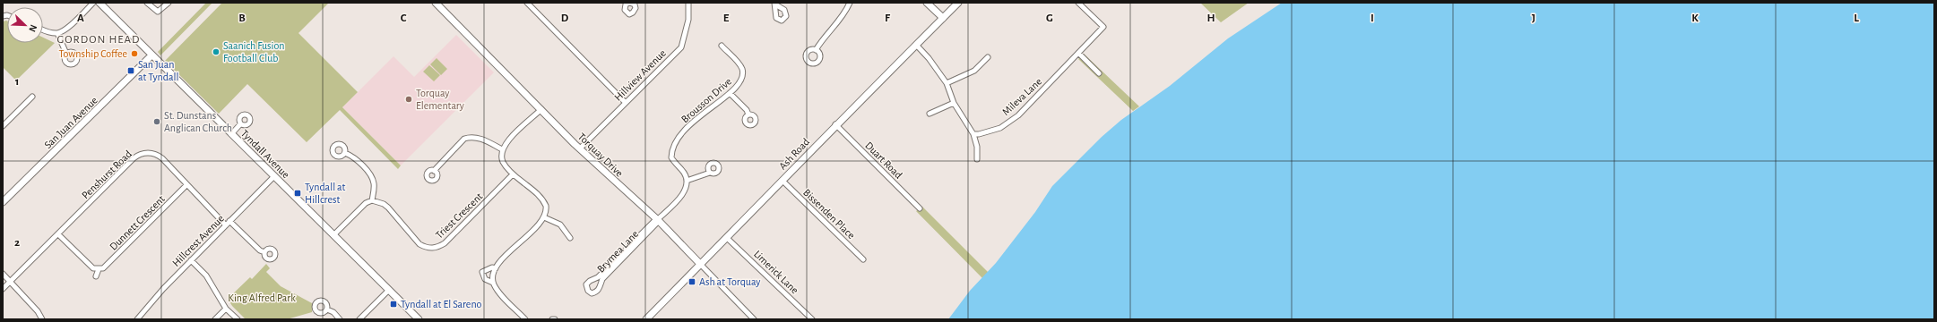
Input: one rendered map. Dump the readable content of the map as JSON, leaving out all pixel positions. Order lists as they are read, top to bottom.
{
  "streets": {
    "street": [
      "Hillview Avenue",
      "Mileva Lane",
      "Brousson Drive",
      "San Juan Avenue",
      "Tyndall Avenue",
      "Ash Road",
      "Torquay Drive",
      "Duart Road",
      "Penshurst Road",
      "Bissenden Place",
      "Triest Crescent",
      "Dunnett Crescent",
      "Hillcrest Avenue",
      "Brymea Lane",
      "Limerick Lane"
    ]
  },
  "crossings": [
    ["Hillview Avenue", "Torquay Drive"],
    ["San Juan Avenue", "Tyndall Avenue"],
    ["Tyndall Avenue", "Hillcrest Avenue"],
    ["Ash Road", "Torquay Drive"],
    ["Ash Road", "Duart Road"],
    ["Ash Road", "Bissenden Place"],
    ["Ash Road", "Limerick Lane"],
    ["Torquay Drive", "Brymea Lane"],
    ["Penshurst Road", "Dunnett Crescent"],
    ["Penshurst Road", "Hillcrest Avenue"]
  ],
  "districts": ["GORDON HEAD"],
  "parks": ["King Alfred Park"],
  "places": {
    "other": [
      "Saanich Fusion Football Club",
      "Township Coffee",
      "Torquay Elementary",
      "St. Dunstans Anglican Church"
    ],
    "transit": [
      "San Juan at Tyndall",
      "Tyndall at Hillcrest",
      "Ash at Torquay",
      "Tyndall at El Sareno"
    ]
  },
  "north": "bottom right",
  "grid": {
    "columns": [
      "A",
      "B",
      "C",
      "D",
      "E",
      "F",
      "G",
      "H",
      "I",
      "J",
      "K",
      "L"
    ],
    "rows": ["1", "2"]
  }
}
